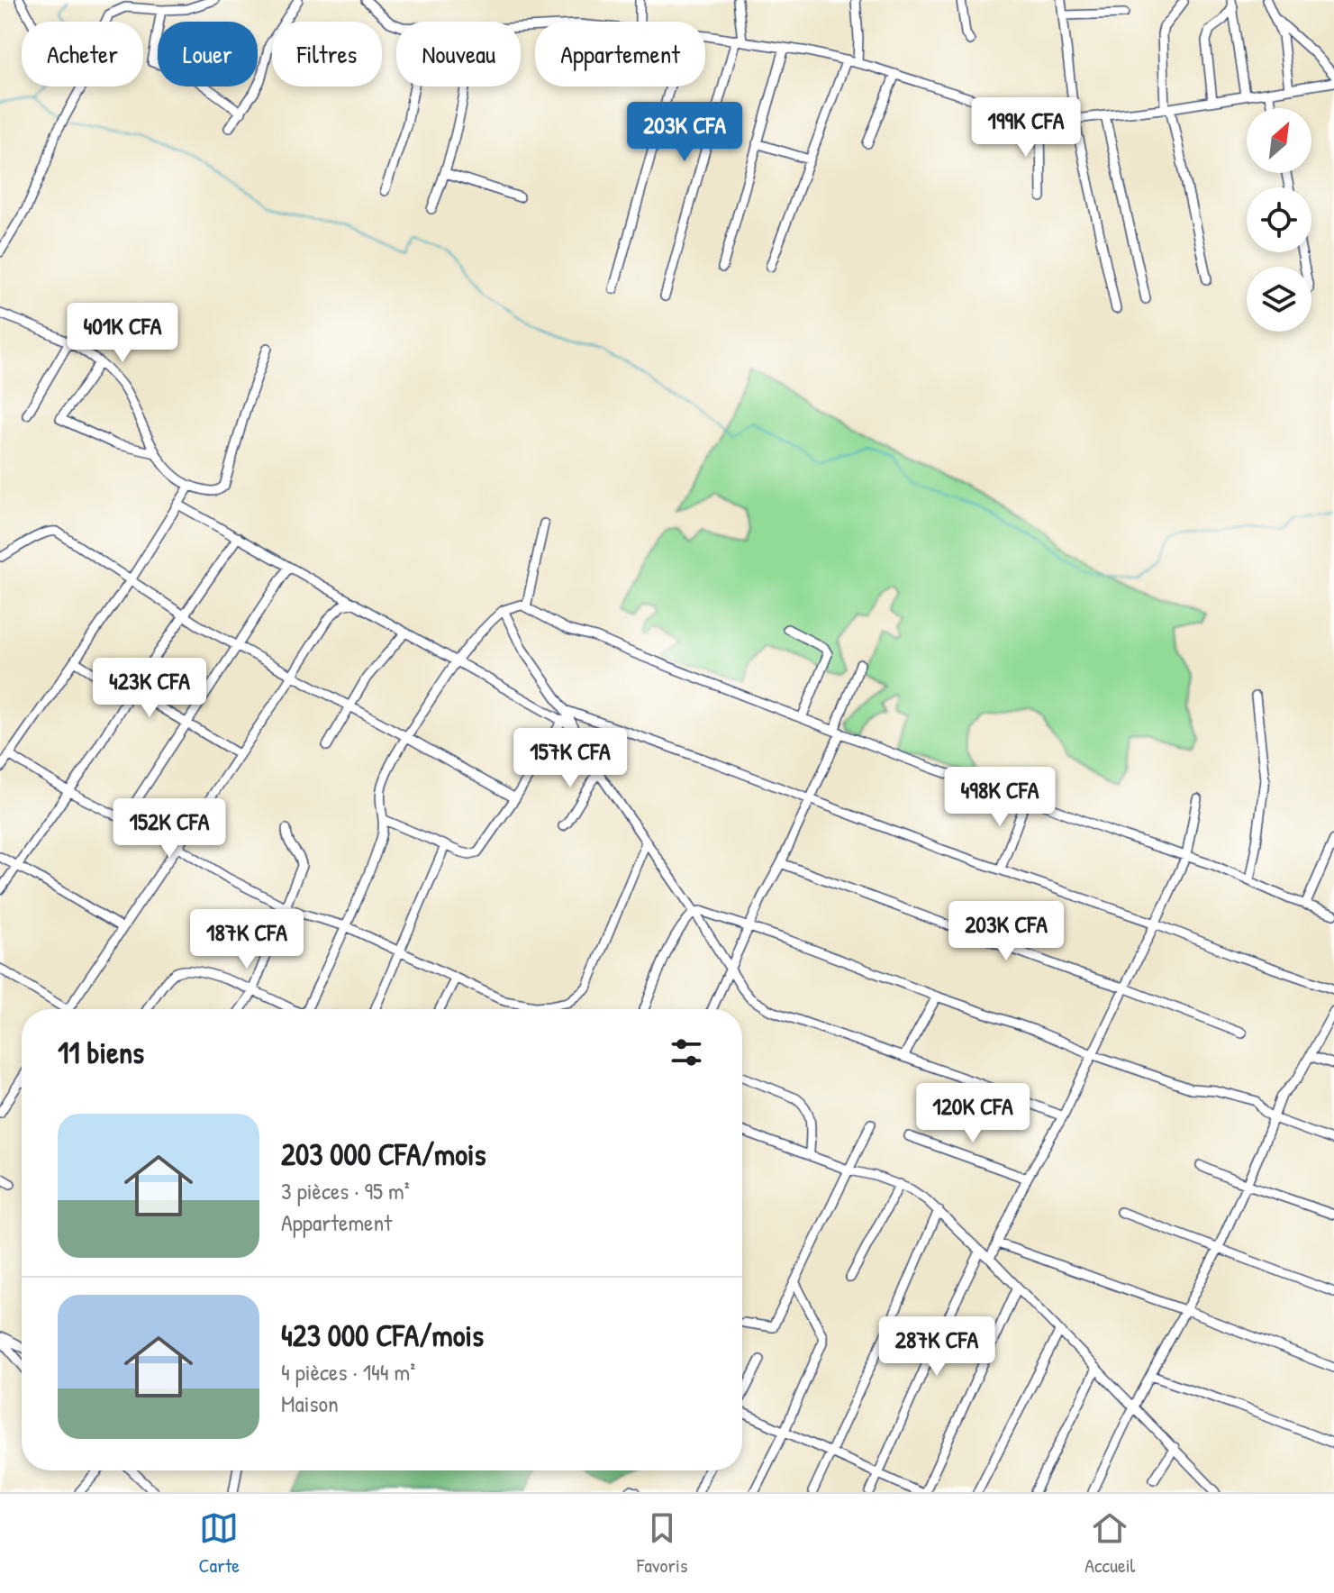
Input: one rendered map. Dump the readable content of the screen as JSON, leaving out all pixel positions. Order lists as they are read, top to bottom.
{
  "north": "top right",
  "page": {
    "chip": [
      "Acheter",
      "Louer",
      "Filtres",
      "Nouveau",
      "Appartement"
    ],
    "price": [
      "199K CFA",
      "203K CFA",
      "401K CFA",
      "423K CFA",
      "157K CFA",
      "498K CFA",
      "152K CFA",
      "203K CFA",
      "187K CFA",
      "120K CFA",
      "287K CFA"
    ],
    "heading": "11 biens",
    "list": [
      {
        "name": "203 000 CFA/mois",
        "note": "3 pièces · 95 m² · Appartement"
      },
      {
        "name": "423 000 CFA/mois",
        "note": "4 pièces · 144 m² · Maison"
      }
    ],
    "tabs": ["Carte", "Favoris", "Accueil"]
  }
}
